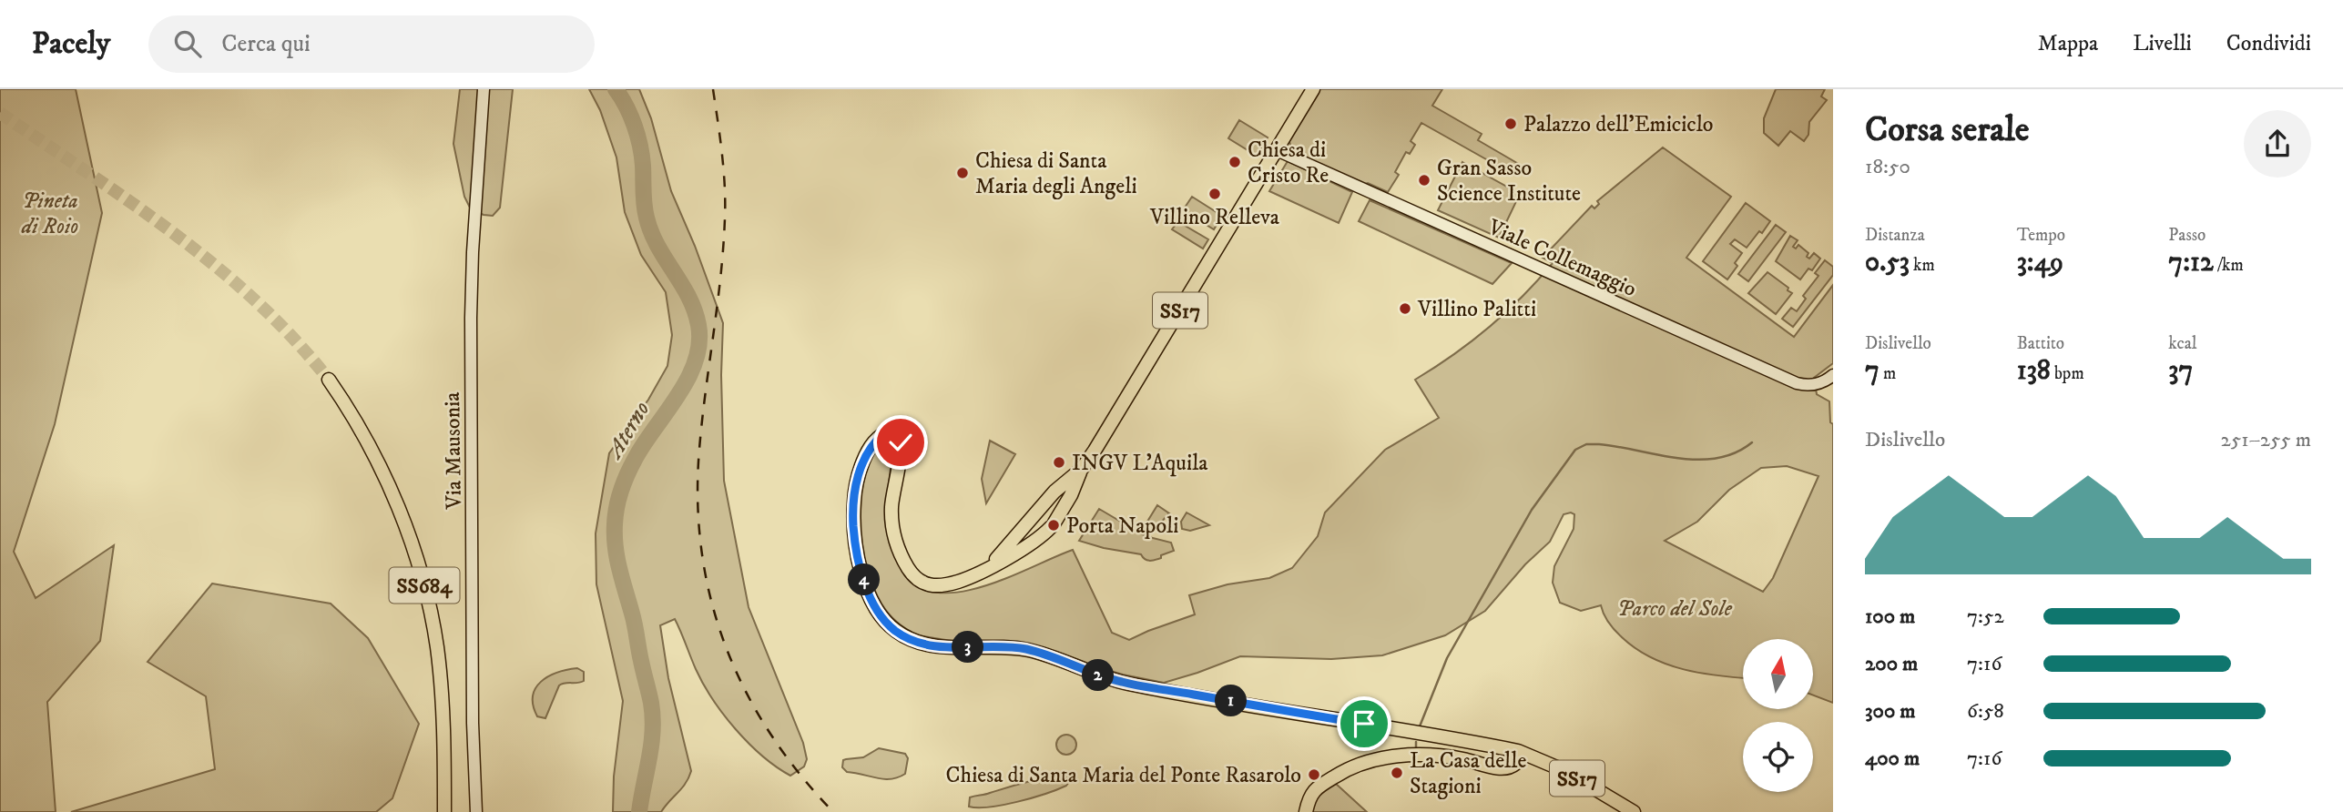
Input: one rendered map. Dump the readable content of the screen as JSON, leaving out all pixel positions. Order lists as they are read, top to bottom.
{
  "streets": {
    "main road": [
      "Viale Collemaggio",
      "SS17",
      "Via Mausonia",
      "SS684"
    ]
  },
  "crossings": [
    ["Viale Collemaggio", "SS17"]
  ],
  "water": ["Aterno"],
  "parks": ["Pineta di Roio", "Parco del Sole"],
  "places": [
    "Palazzo dell'Emiciclo",
    "Chiesa di Cristo Re",
    "Chiesa di Santa Maria degli Angeli",
    "Gran Sasso Science Institute",
    "Villino Relleva",
    "Villino Palitti",
    "INGV L'Aquila",
    "Porta Napoli",
    "La Casa delle Stagioni",
    "Chiesa di Santa Maria del Ponte Rasarolo"
  ],
  "north": "top",
  "page": {
    "header": "Pacely",
    "search": "Cerca qui",
    "nav": ["Mappa", "Livelli", "Condividi"],
    "heading": ["Corsa serale", "18:50"],
    "stats": [
      ["Distanza", "0.53 km"],
      ["Tempo", "3:49"],
      ["Passo", "7:12 /km"],
      ["Dislivello", "7 m"],
      ["Battito", "138 bpm"],
      ["kcal", "37"]
    ],
    "chart": ["Dislivello", "251–255 m"],
    "pins": [
      "4",
      "3",
      "2",
      "1"
    ],
    "list": [
      {
        "name": "100 m",
        "note": "7:52"
      },
      {
        "name": "200 m",
        "note": "7:16"
      },
      {
        "name": "300 m",
        "note": "6:58"
      },
      {
        "name": "400 m",
        "note": "7:16"
      }
    ]
  }
}
